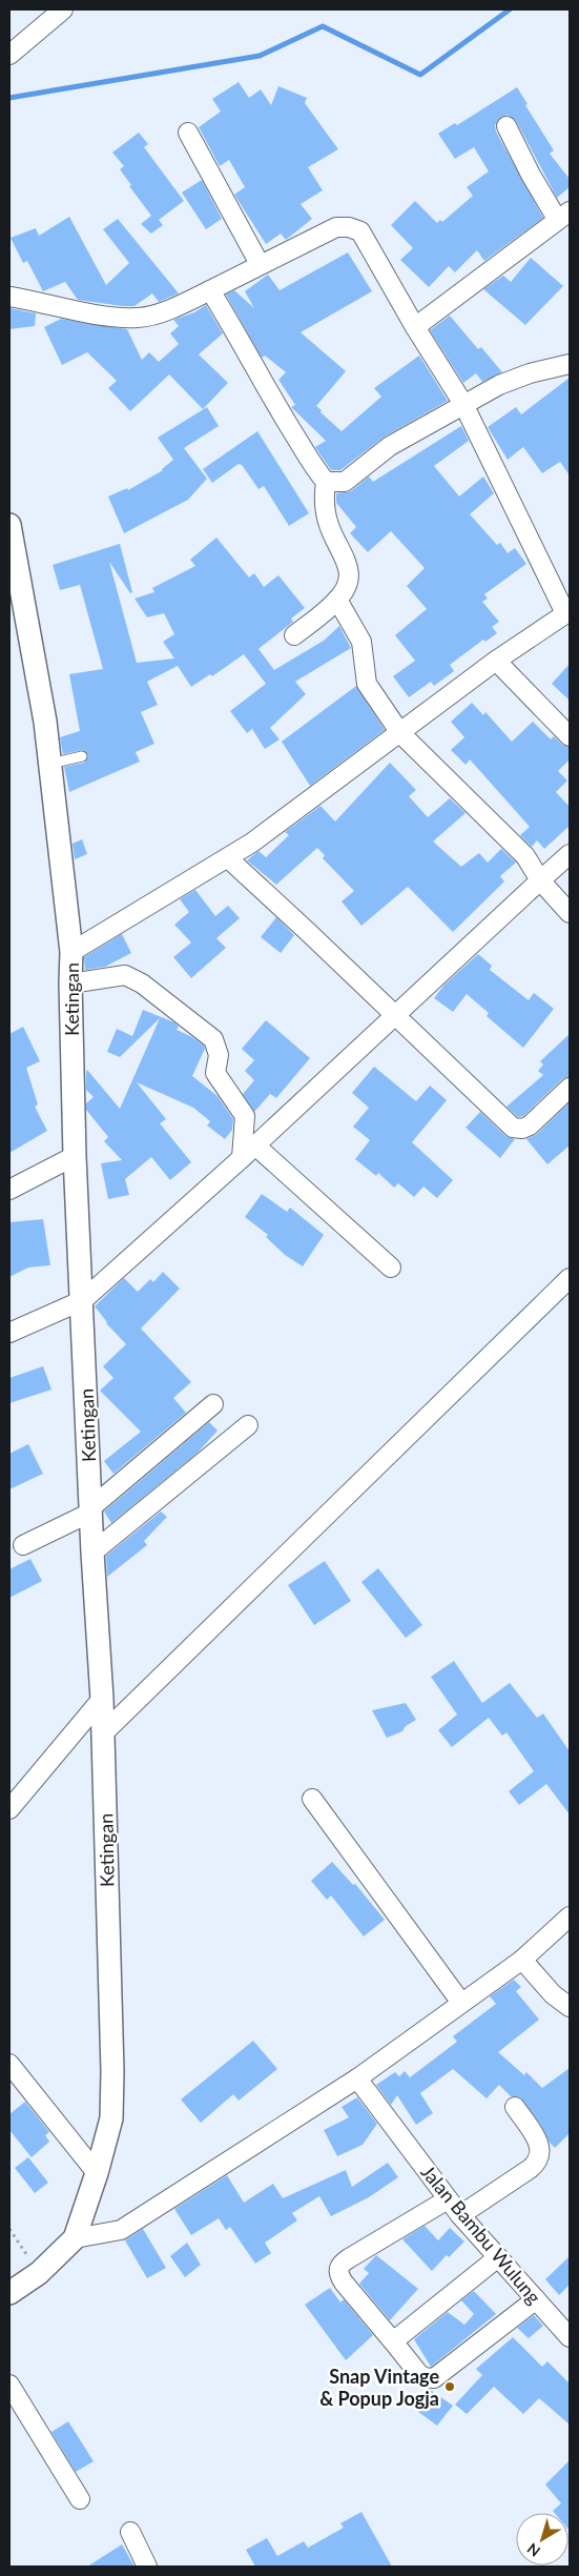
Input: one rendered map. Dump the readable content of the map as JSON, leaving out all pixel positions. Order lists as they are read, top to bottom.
{
  "streets": {
    "street": ["Ketingan", "Jalan Bambu Wulung"]
  },
  "places": ["Snap Vintage & Popup Jogja"],
  "north": "bottom left"
}
